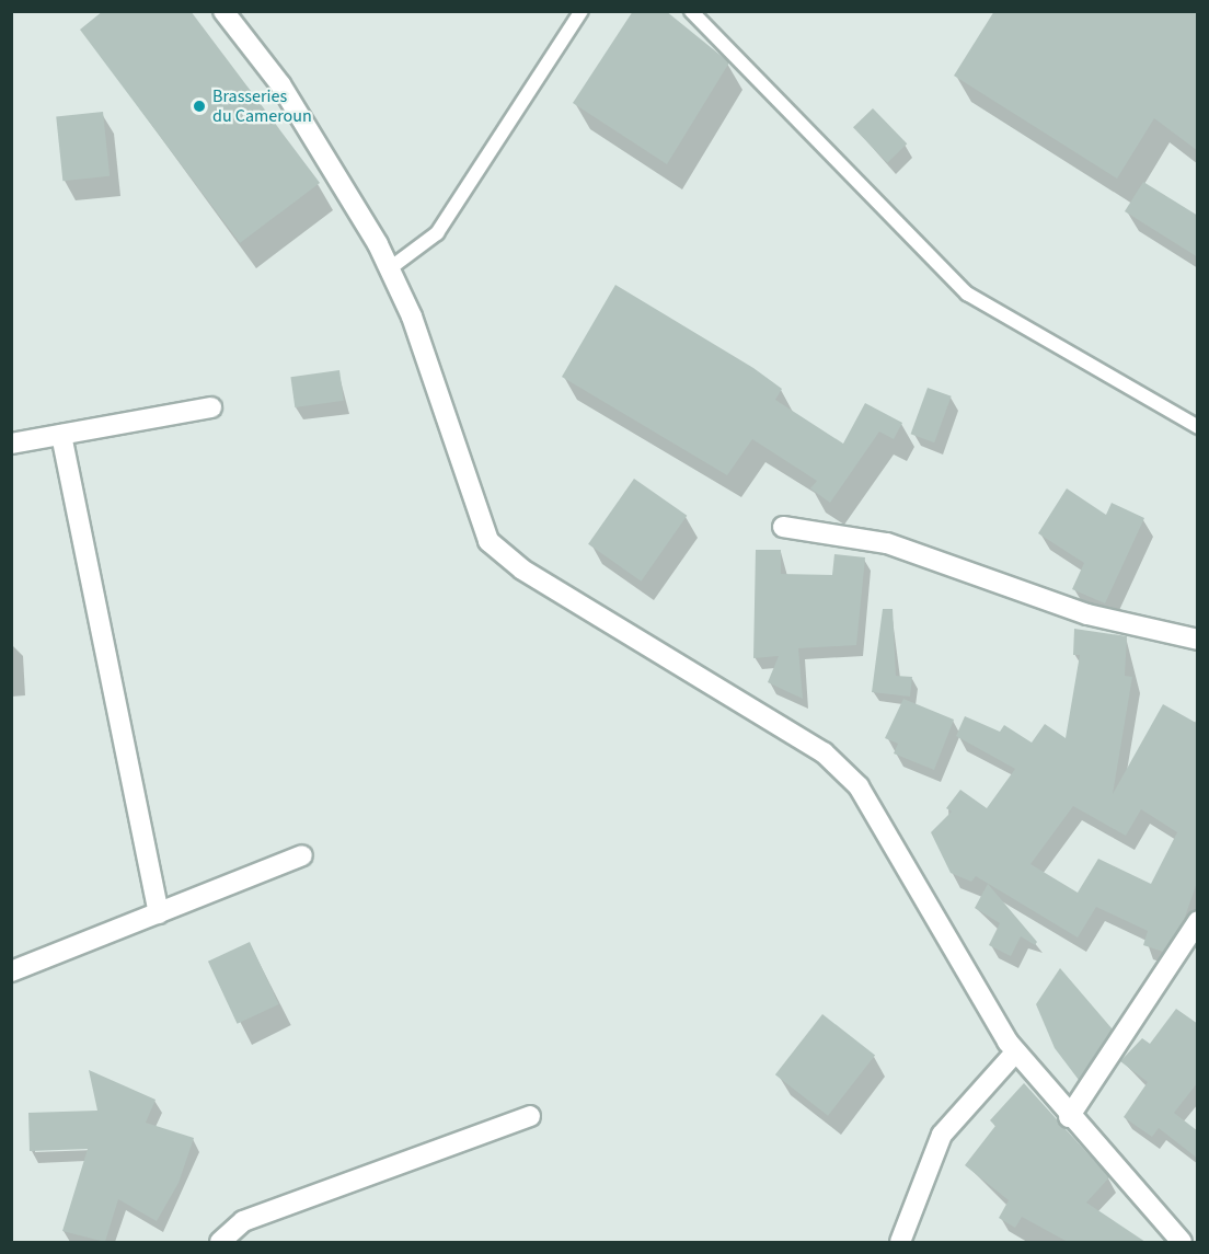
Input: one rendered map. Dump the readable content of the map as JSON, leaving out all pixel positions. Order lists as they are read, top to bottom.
{
  "places": ["Brasseries du Cameroun"]
}
